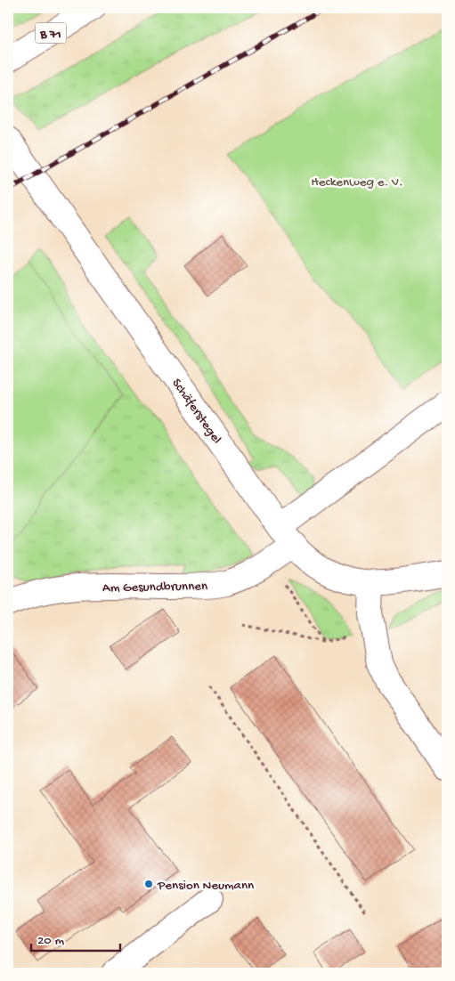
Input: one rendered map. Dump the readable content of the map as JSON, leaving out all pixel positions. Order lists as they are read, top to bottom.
{
  "streets": {
    "main road": ["B 71", "Schäferstegel", "Am Gesundbrunnen"]
  },
  "crossings": [
    ["Schäferstegel", "Am Gesundbrunnen"]
  ],
  "parks": ["Heckenweg e. V."],
  "places": ["Pension Neumann"],
  "scale_bar": "20 m"
}
